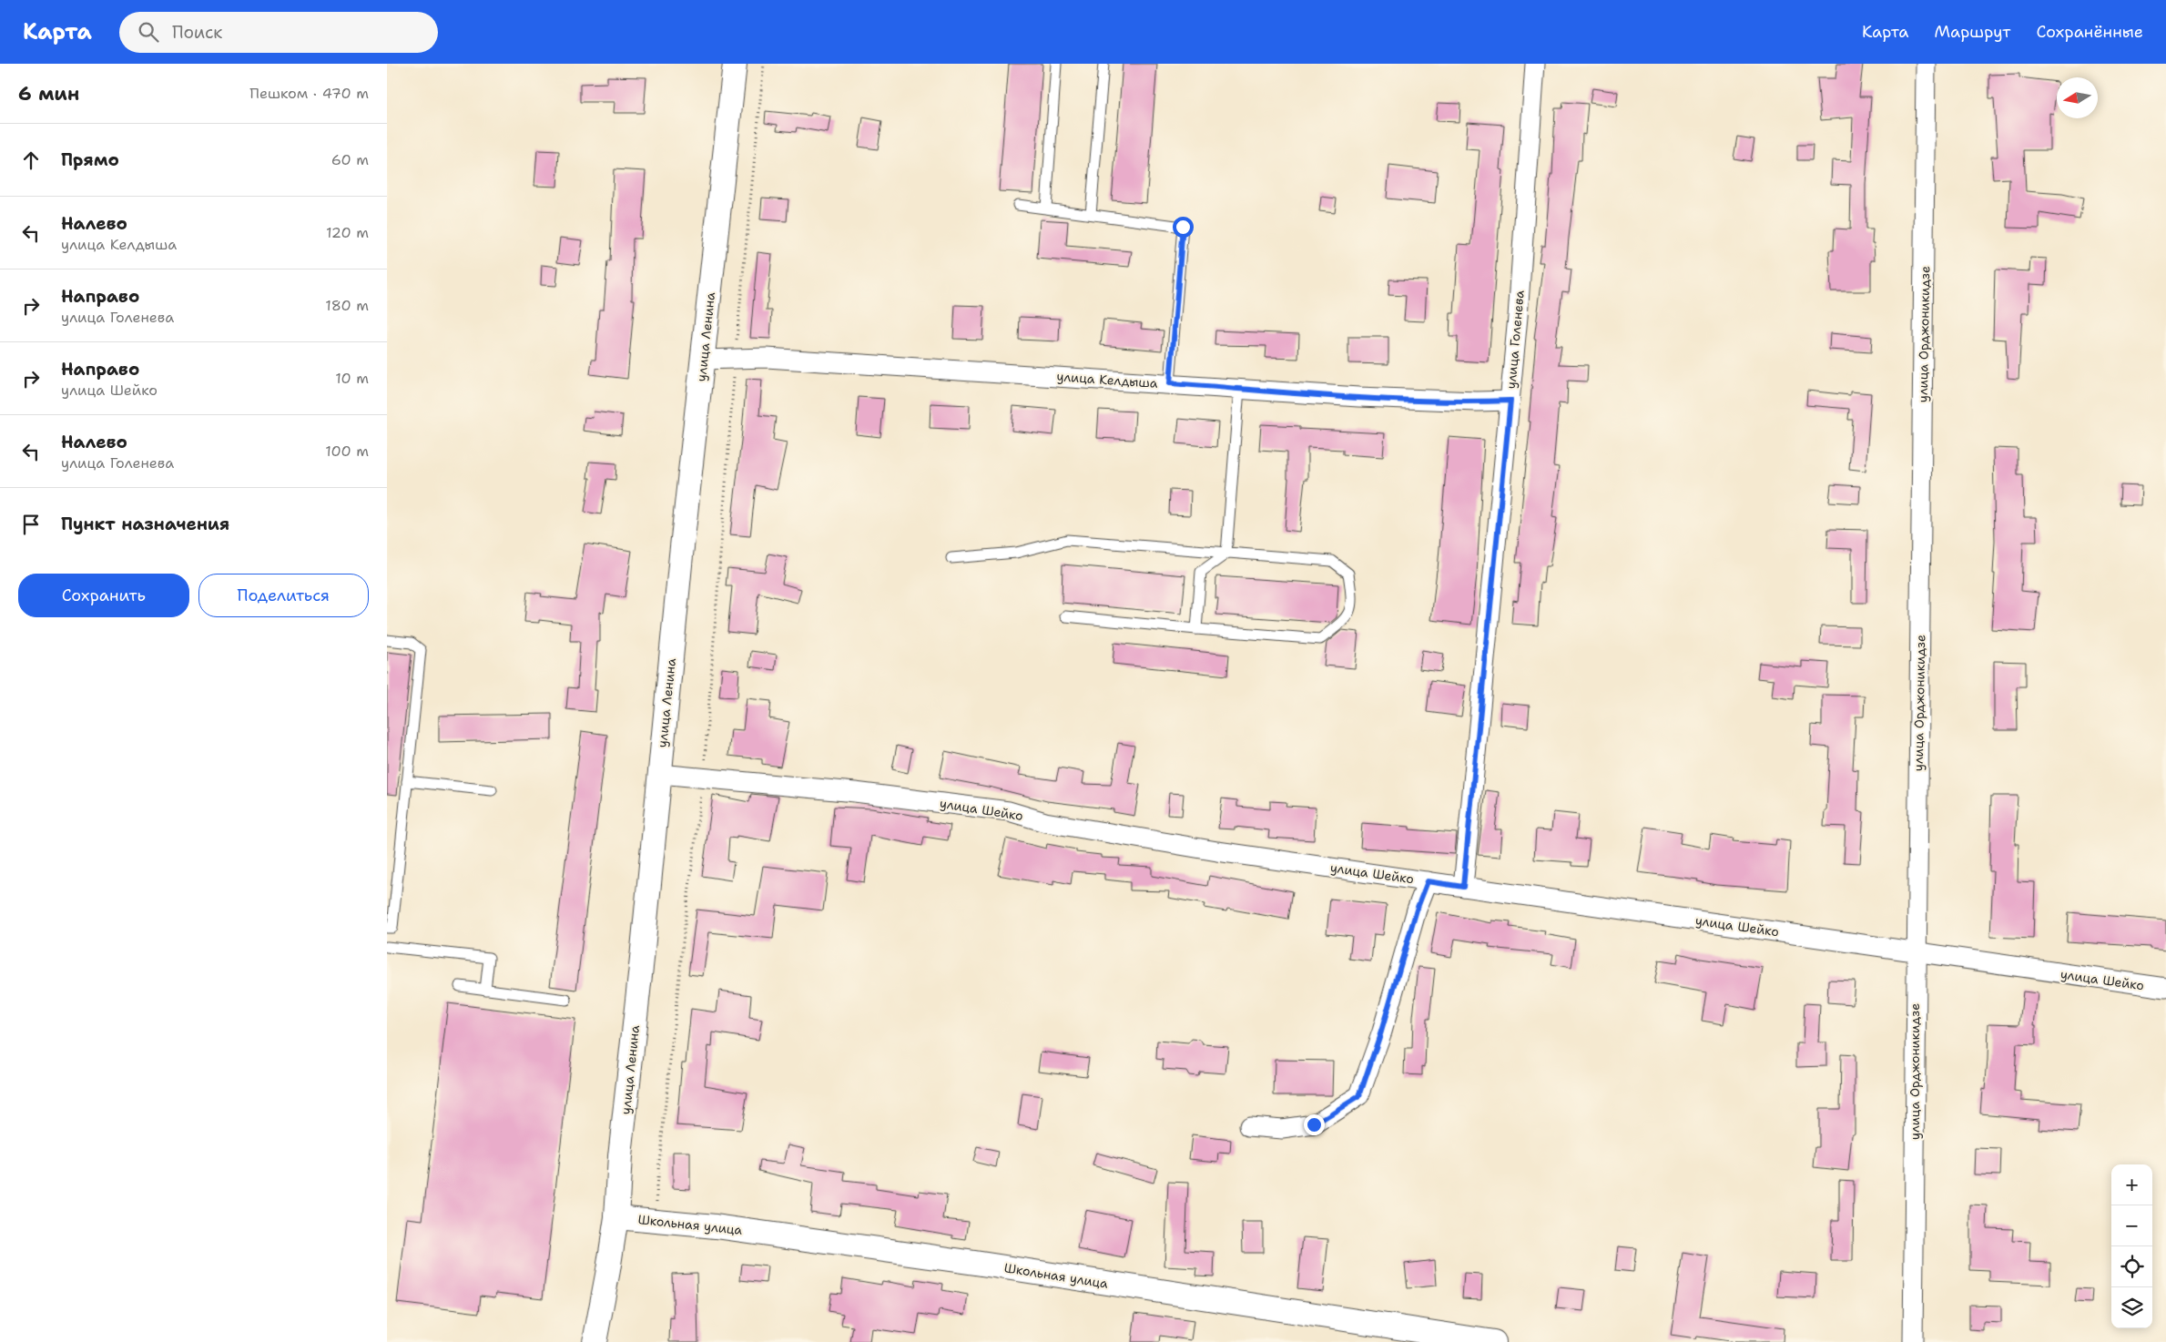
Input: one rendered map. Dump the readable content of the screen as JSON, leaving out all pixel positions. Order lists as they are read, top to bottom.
{
  "streets": {
    "street": [
      "улица Орджоникидзе",
      "улица Ленина",
      "улица Голенева",
      "улица Келдыша",
      "улица Шейко",
      "Школьная улица"
    ]
  },
  "crossings": [
    ["улица Орджоникидзе", "улица Шейко"],
    ["улица Ленина", "улица Келдыша"],
    ["улица Ленина", "улица Шейко"],
    ["улица Ленина", "Школьная улица"],
    ["улица Голенева", "улица Келдыша"],
    ["улица Голенева", "улица Шейко"]
  ],
  "north": "left",
  "page": {
    "header": "Карта",
    "search": "Поиск",
    "nav": ["Карта", "Маршрут", "Сохранённые"],
    "heading": ["6 мин", "Пешком · 470 m"],
    "list": [
      ["Прямо", "60 m"],
      ["Налево", "улица Келдыша", "120 m"],
      ["Направо", "улица Голенева", "180 m"],
      ["Направо", "улица Шейко", "10 m"],
      ["Налево", "улица Голенева", "100 m"],
      "Пункт назначения"
    ],
    "buttons": ["Сохранить", "Поделиться"],
    "map_buttons": ["+", "−"]
  }
}
